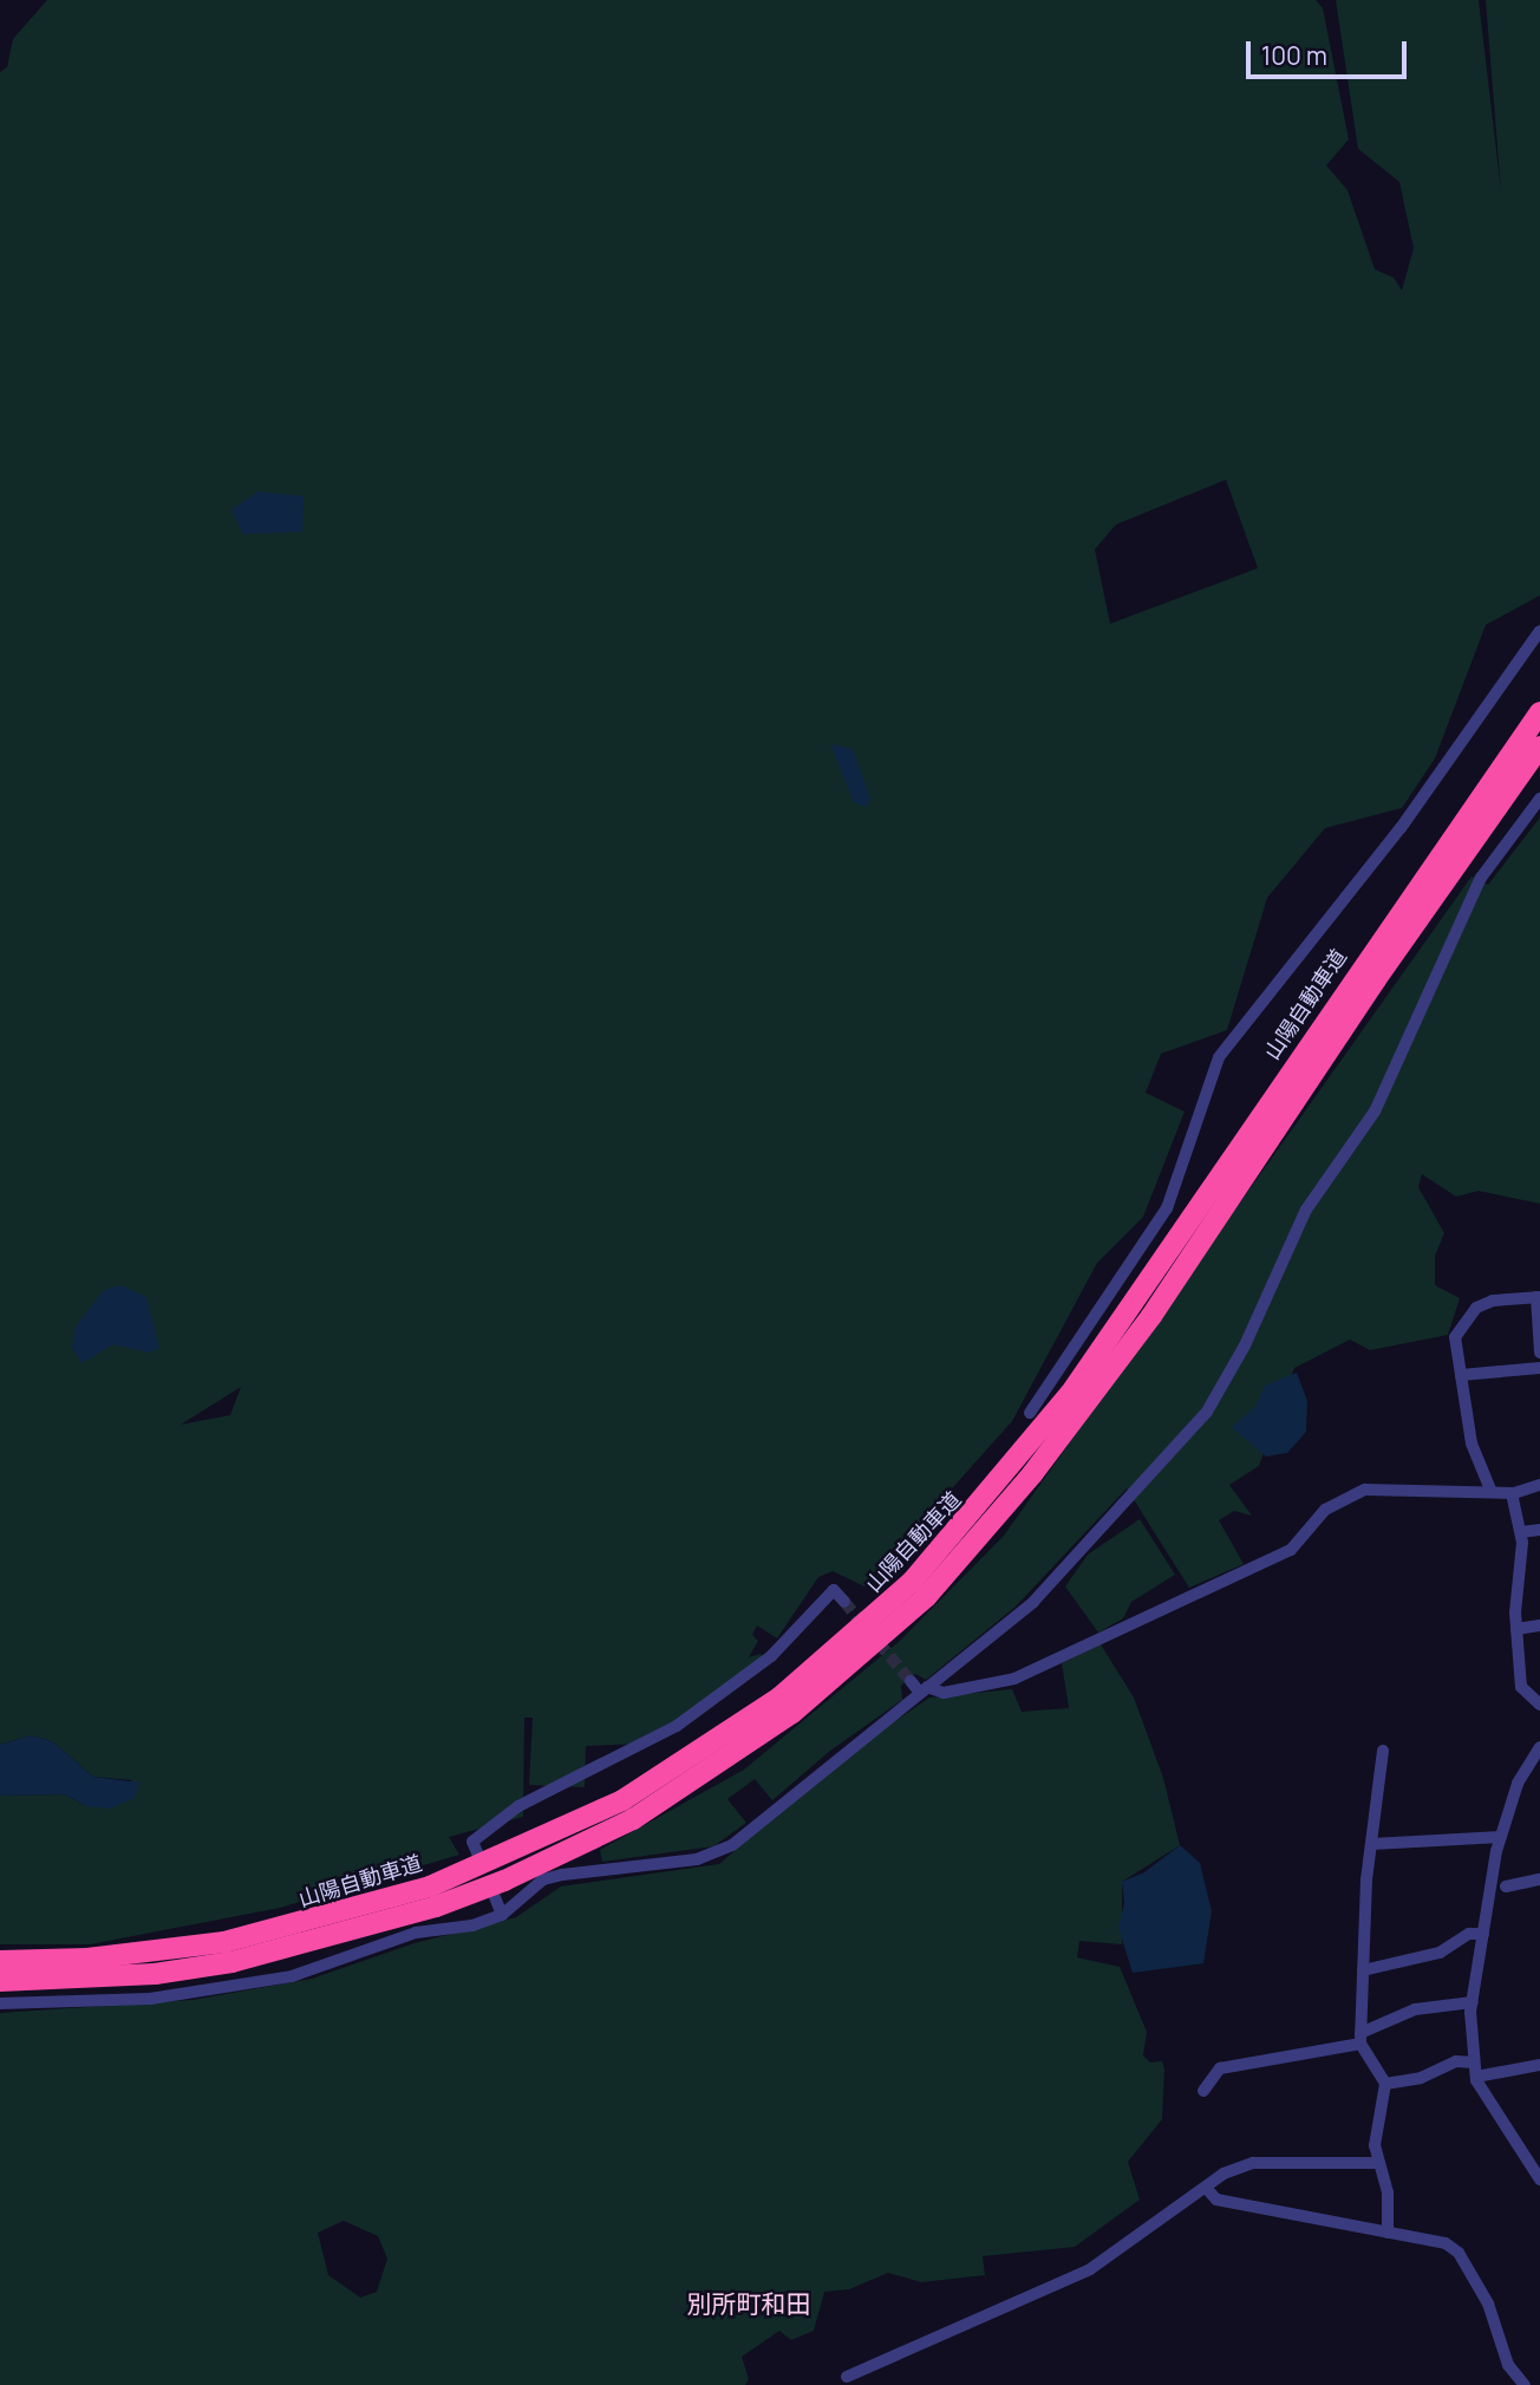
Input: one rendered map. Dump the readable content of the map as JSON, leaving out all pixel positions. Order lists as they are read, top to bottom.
{
  "streets": {
    "highway": ["山陽自動車道"]
  },
  "districts": ["別所町和田"],
  "scale_bar": "100 m"
}
